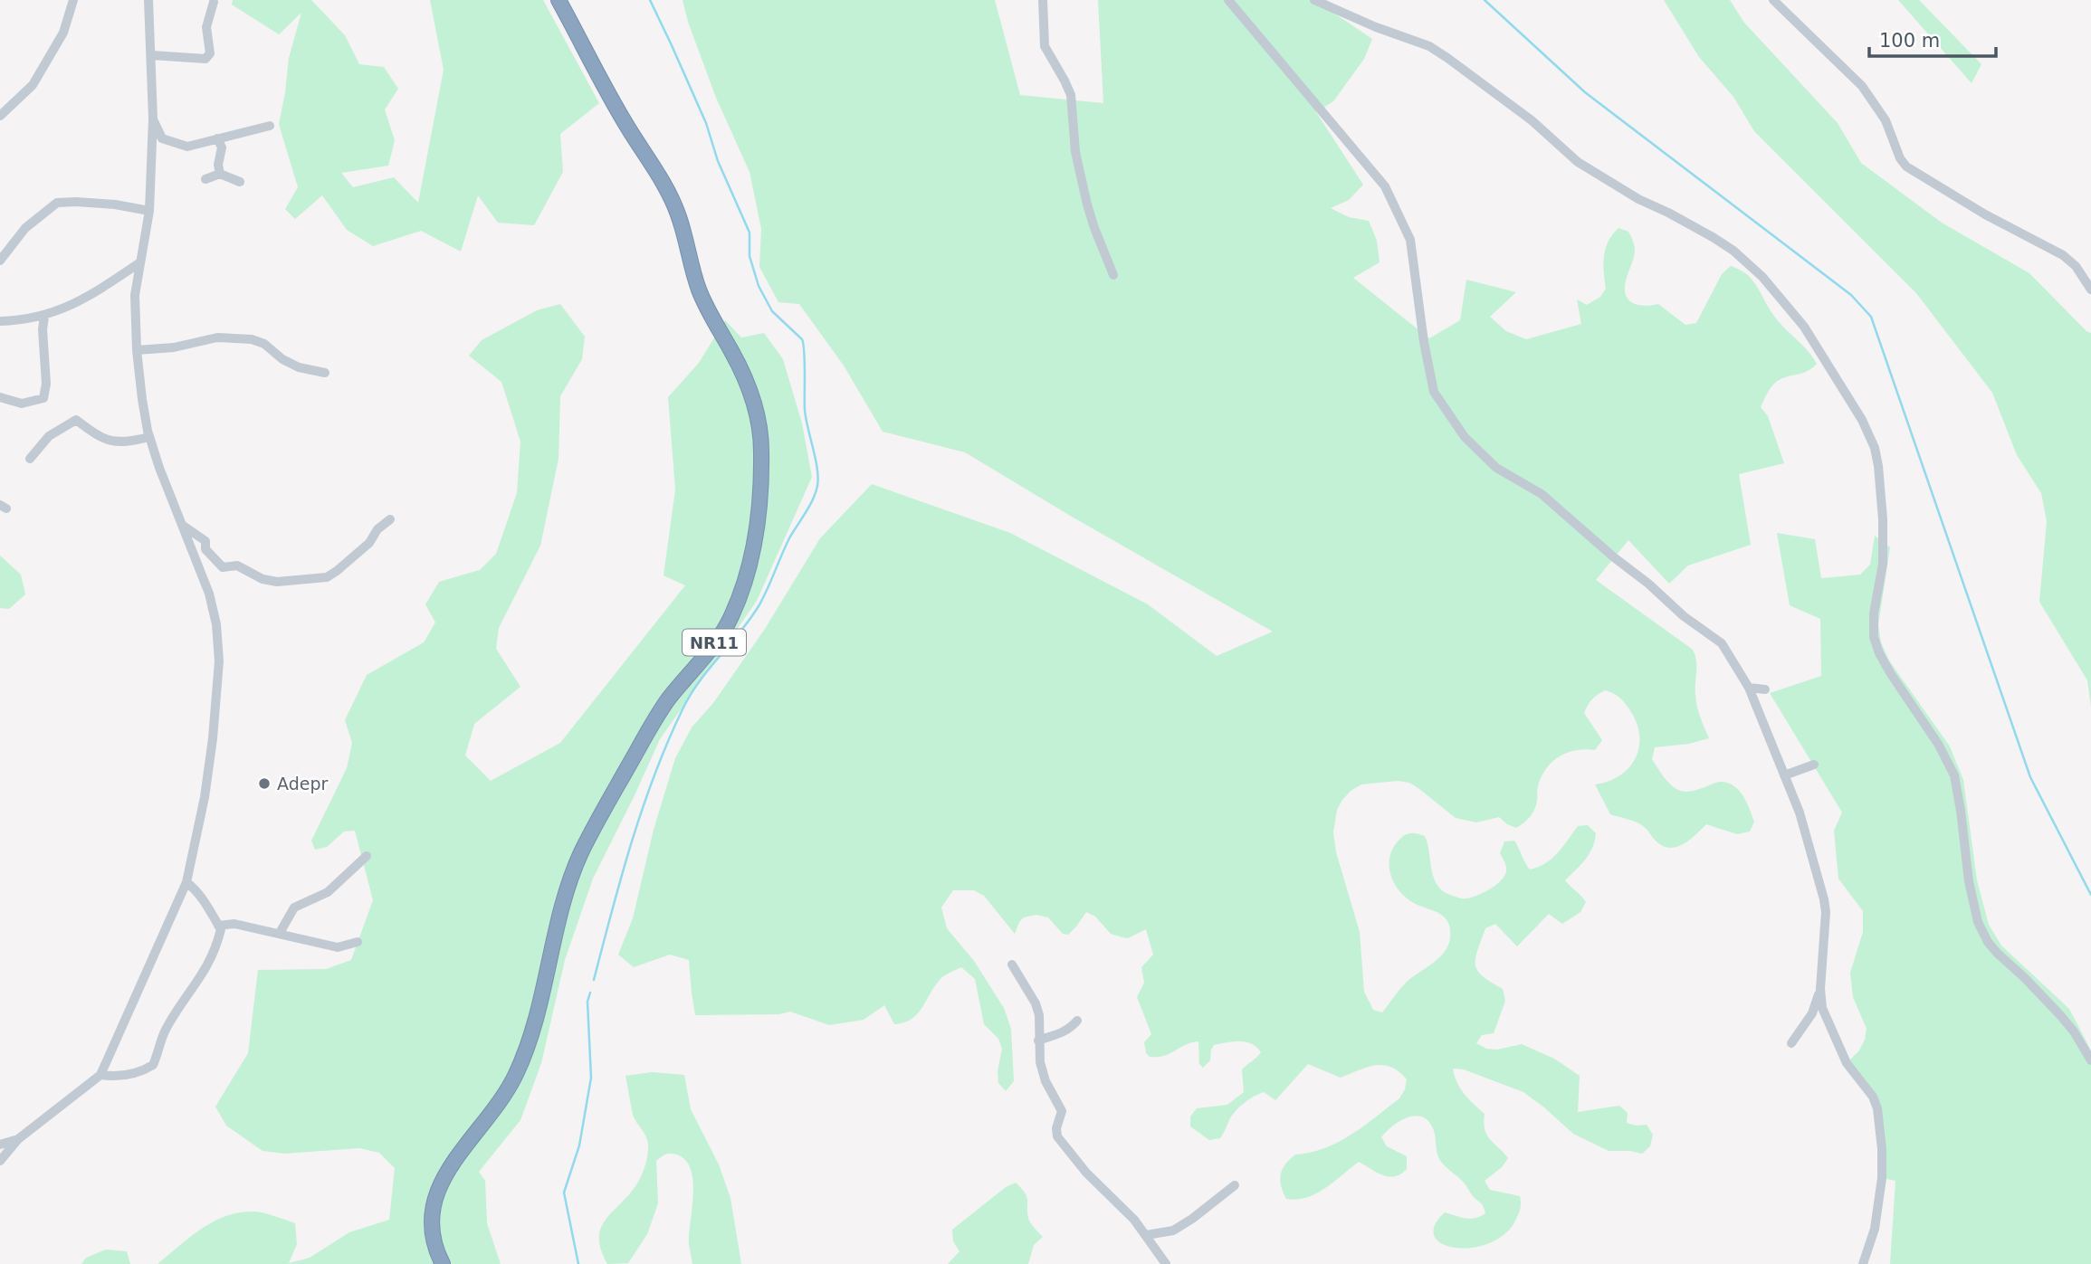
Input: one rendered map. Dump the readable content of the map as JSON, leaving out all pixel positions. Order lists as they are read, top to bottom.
{
  "streets": {
    "highway": ["NR11"]
  },
  "places": ["Adepr"],
  "scale_bar": "100 m"
}
